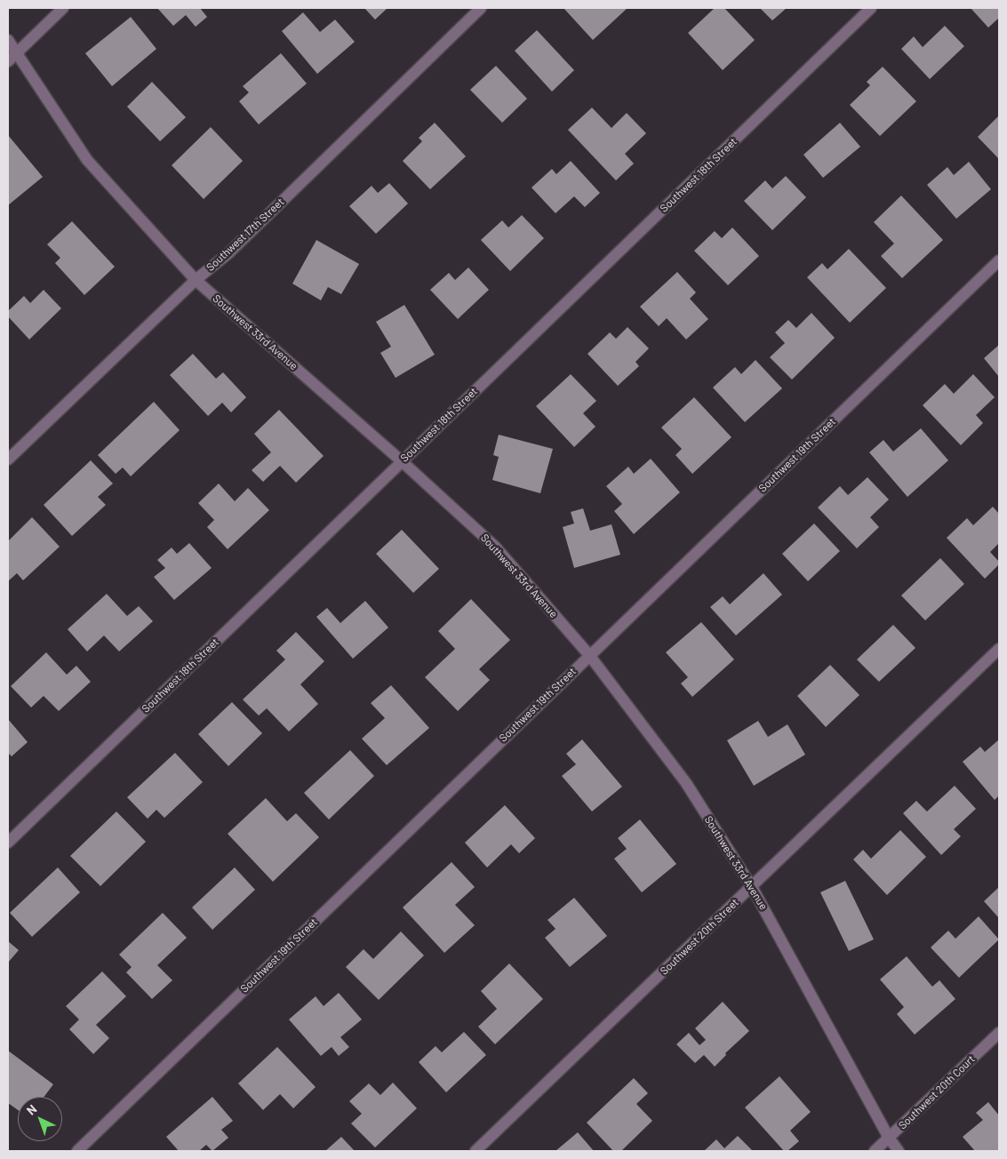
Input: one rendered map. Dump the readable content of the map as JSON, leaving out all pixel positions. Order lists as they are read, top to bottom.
{
  "streets": {
    "street": [
      "Southwest 18th Street",
      "Southwest 17th Street",
      "Southwest 33rd Avenue",
      "Southwest 19th Street",
      "Southwest 20th Street",
      "Southwest 20th Court"
    ]
  },
  "crossings": [
    ["Southwest 18th Street", "Southwest 33rd Avenue"],
    ["Southwest 17th Street", "Southwest 33rd Avenue"],
    ["Southwest 33rd Avenue", "Southwest 19th Street"],
    ["Southwest 33rd Avenue", "Southwest 20th Street"],
    ["Southwest 33rd Avenue", "Southwest 20th Court"]
  ],
  "north": "top left"
}
